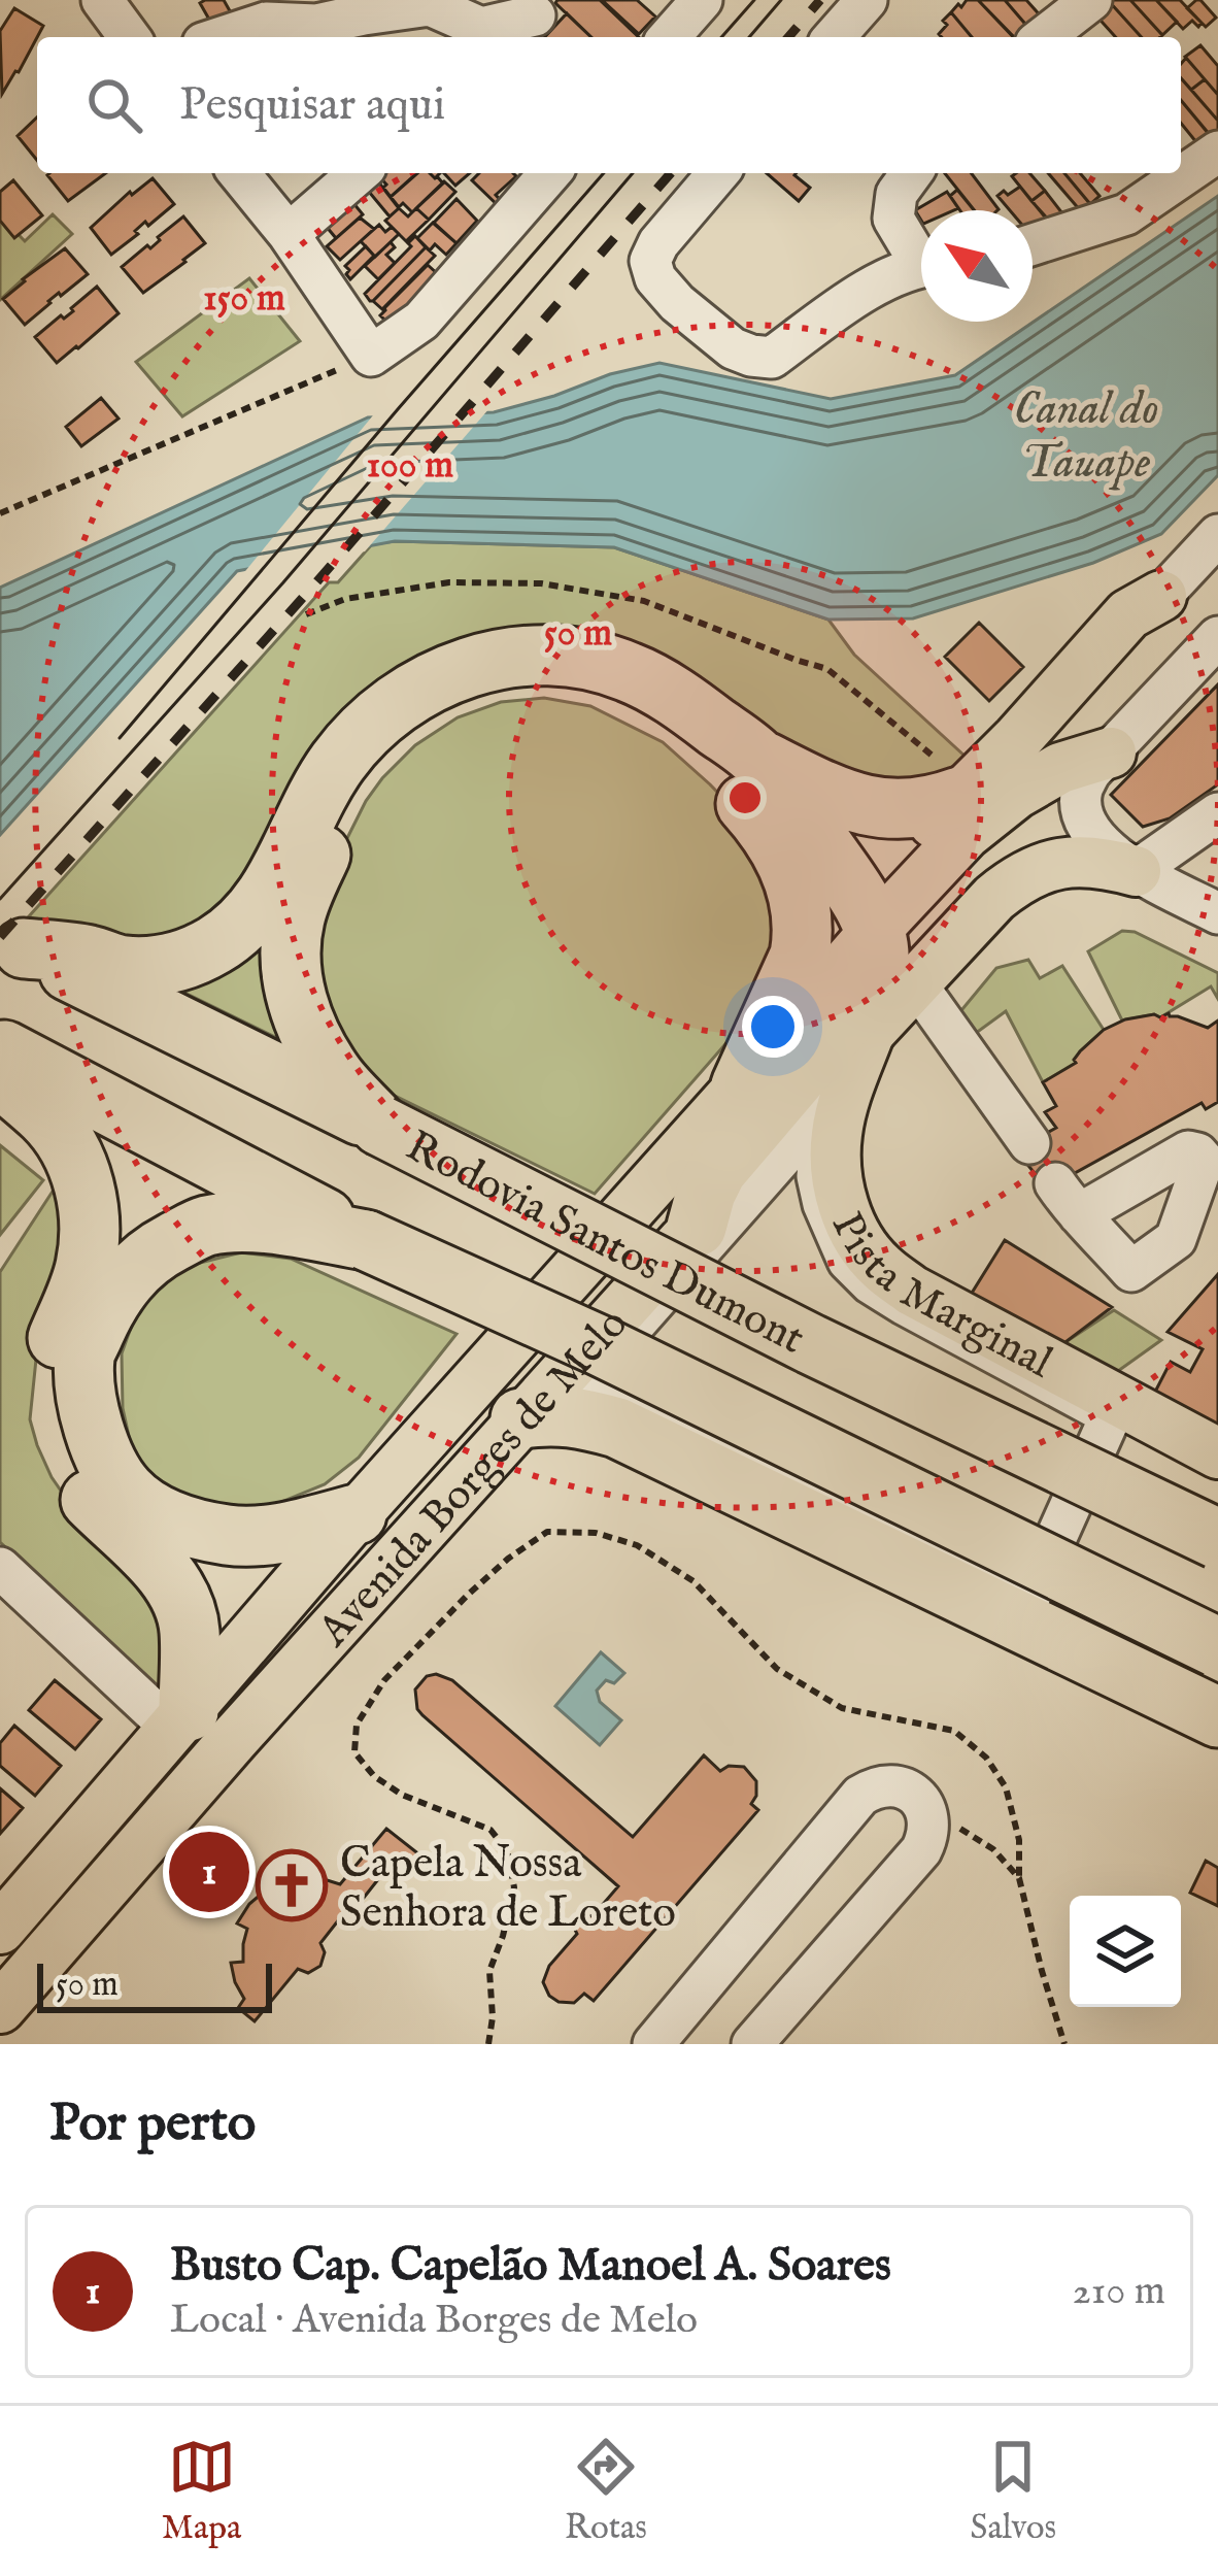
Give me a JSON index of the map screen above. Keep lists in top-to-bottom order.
{
  "streets": {
    "highway": ["Rodovia Santos Dumont"],
    "main road": ["Pista Marginal", "Avenida Borges de Melo"]
  },
  "crossings": [
    ["Pista Marginal", "Avenida Borges de Melo"]
  ],
  "water": ["Canal do Tauape"],
  "places": {
    "church": ["Capela Nossa Senhora de Loreto"]
  },
  "scale_bar": "50 m",
  "north": "top left",
  "page": {
    "search": "Pesquisar aqui",
    "pins": "1",
    "scale": "50 m",
    "heading": "Por perto",
    "list": [
      {
        "mark": "1",
        "name": "Busto Cap. Capelão Manoel A. Soares",
        "note": "Local · Avenida Borges de Melo",
        "value": "210 m"
      }
    ],
    "nav": ["Mapa", "Rotas", "Salvos"]
  },
  "rings": ["150 m", "100 m", "50 m"]
}
